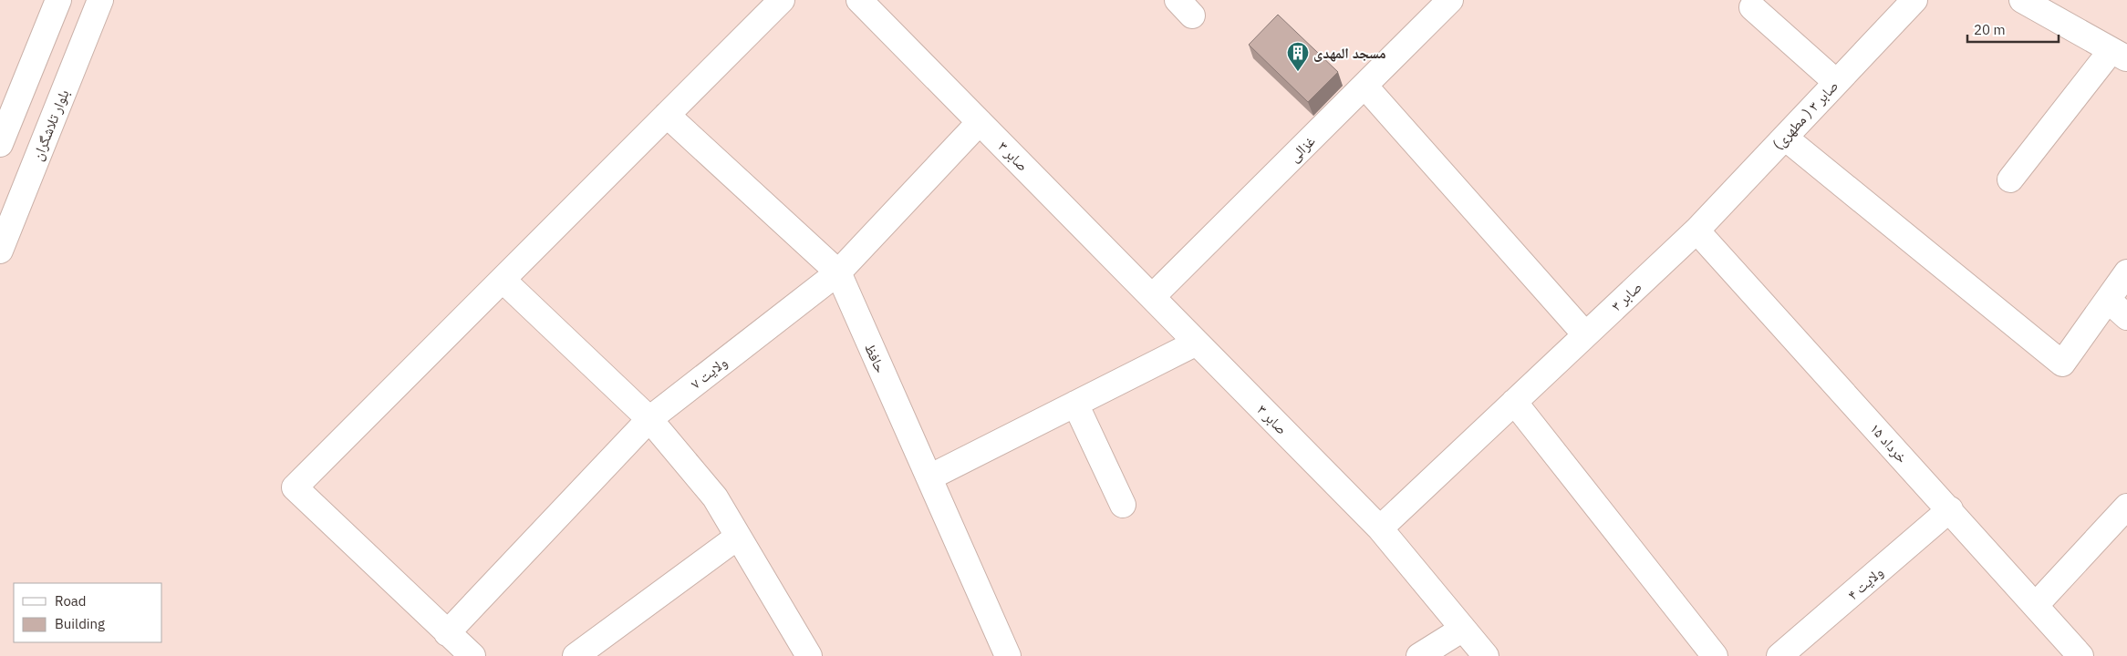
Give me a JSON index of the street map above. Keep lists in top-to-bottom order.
{
  "streets": {
    "street": [
      "صابر ۳ ( مطهری)",
      "بلوار تلاشگران",
      "غزالی",
      "صابر ۳",
      "حافظ",
      "ولایت ۷",
      "۱۵ خرداد",
      "ولایت ۴"
    ]
  },
  "crossings": [
    ["صابر ۳ ( مطهری)", "صابر ۳"],
    ["صابر ۳ ( مطهری)", "۱۵ خرداد"],
    ["غزالی", "صابر ۳"],
    ["صابر ۳", "ولایت ۷"],
    ["صابر ۳", "۱۵ خرداد"],
    ["حافظ", "ولایت ۷"],
    ["۱۵ خرداد", "ولایت ۴"]
  ],
  "places": {
    "building": ["مسجد المهدی"]
  },
  "legend": ["Road", "Building"],
  "scale_bar": "20 m"
}
